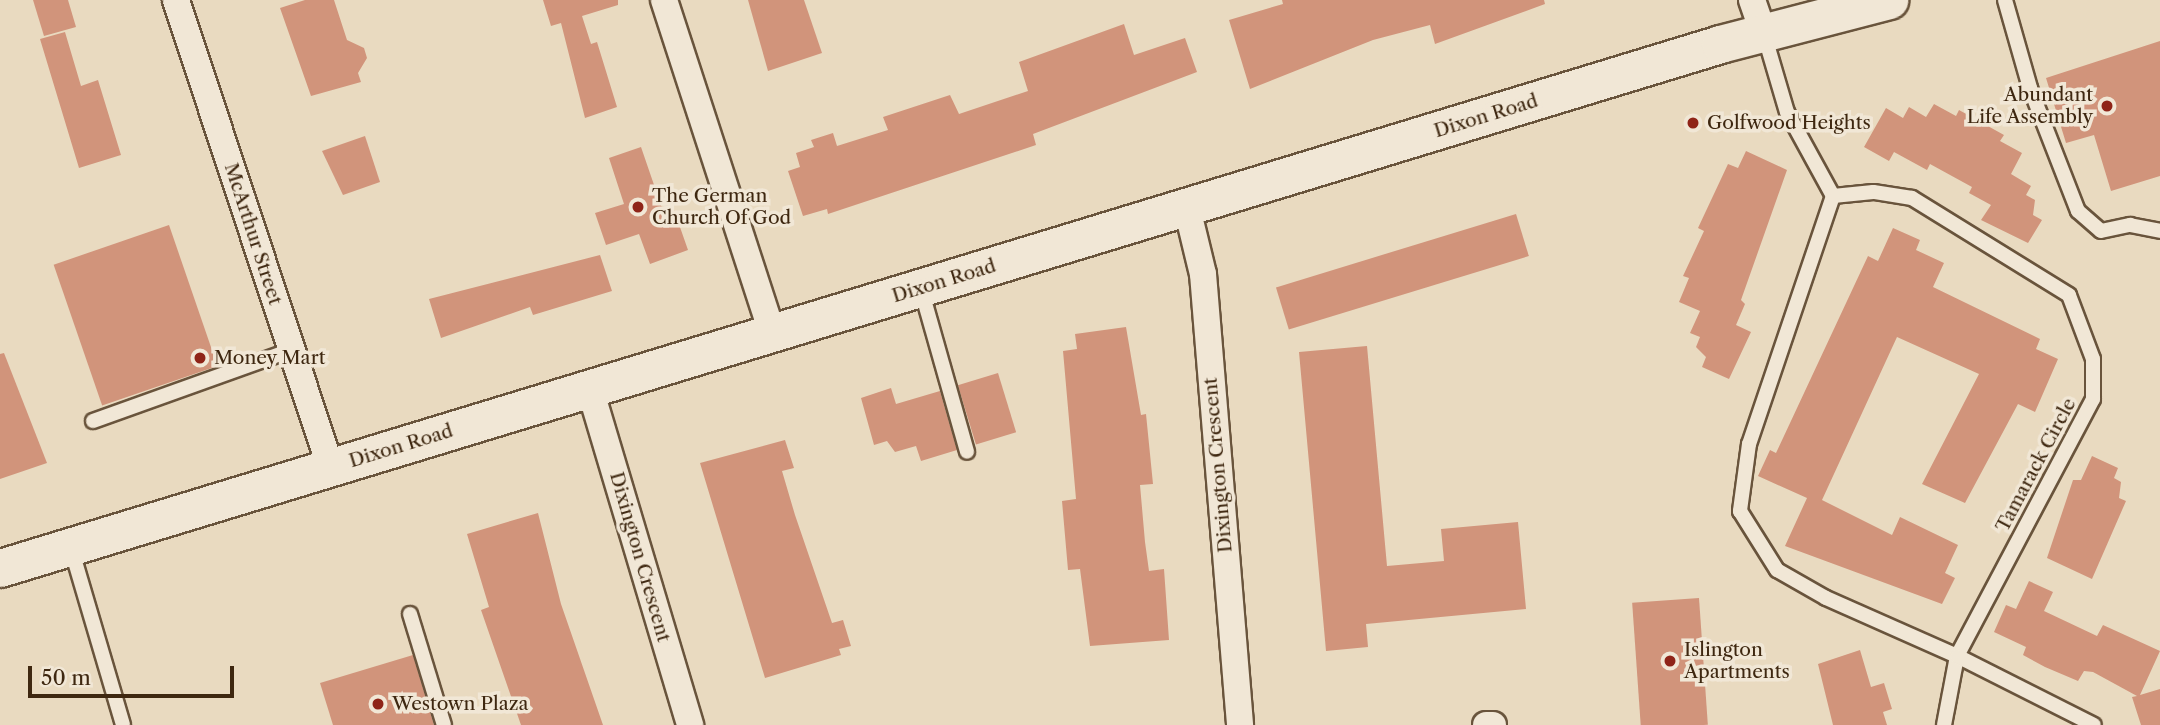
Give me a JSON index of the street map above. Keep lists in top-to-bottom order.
{
  "streets": {
    "main road": ["Dixon Road"],
    "street": ["McArthur Street", "Dixington Crescent"],
    "lane": ["Tamarack Circle"]
  },
  "crossings": [
    ["Dixon Road", "McArthur Street"],
    ["Dixon Road", "Dixington Crescent"]
  ],
  "places": [
    "Abundant Life Assembly",
    "Golfwood Heights",
    "The German Church Of God",
    "Money Mart",
    "Islington Apartments",
    "Westown Plaza"
  ],
  "scale_bar": "50 m"
}
